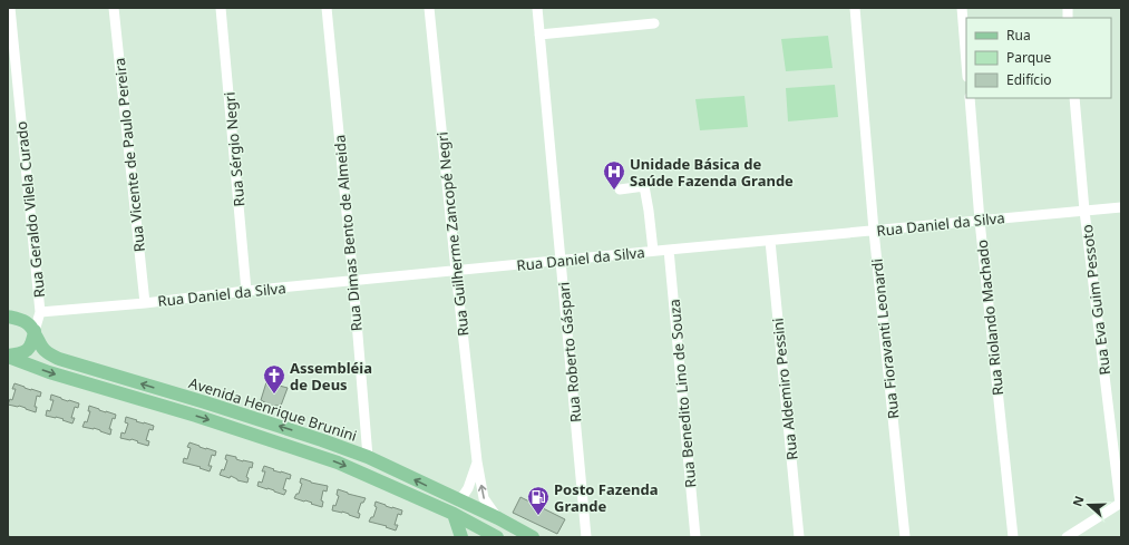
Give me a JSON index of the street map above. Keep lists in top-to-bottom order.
{
  "streets": {
    "main road": ["Avenida Henrique Brunini"],
    "street": [
      "Rua Sérgio Negri",
      "Rua Vicente de Paulo Pereira",
      "Rua Geraldo Vilela Curado",
      "Rua Daniel da Silva",
      "Rua Dimas Bento de Almeida",
      "Rua Guilherme Zancopé Negri",
      "Rua Eva Guim Pessoto",
      "Rua Riolando Machado",
      "Rua Fioravanti Leonardi",
      "Rua Roberto Gáspari",
      "Rua Aldemiro Pessini",
      "Rua Benedito Lino de Souza"
    ]
  },
  "crossings": [
    ["Rua Sérgio Negri", "Rua Daniel da Silva"],
    ["Rua Vicente de Paulo Pereira", "Rua Daniel da Silva"],
    ["Rua Geraldo Vilela Curado", "Rua Daniel da Silva"],
    ["Rua Geraldo Vilela Curado", "Avenida Henrique Brunini"],
    ["Rua Daniel da Silva", "Rua Dimas Bento de Almeida"],
    ["Rua Daniel da Silva", "Rua Guilherme Zancopé Negri"],
    ["Rua Daniel da Silva", "Rua Eva Guim Pessoto"],
    ["Rua Daniel da Silva", "Rua Riolando Machado"],
    ["Rua Daniel da Silva", "Rua Fioravanti Leonardi"],
    ["Rua Daniel da Silva", "Rua Roberto Gáspari"],
    ["Rua Daniel da Silva", "Rua Aldemiro Pessini"],
    ["Rua Daniel da Silva", "Rua Benedito Lino de Souza"],
    ["Rua Dimas Bento de Almeida", "Avenida Henrique Brunini"],
    ["Rua Guilherme Zancopé Negri", "Avenida Henrique Brunini"]
  ],
  "places": {
    "hospital": ["Unidade Básica de Saúde Fazenda Grande"],
    "church": ["Assembléia de Deus"],
    "fuel station": ["Posto Fazenda Grande"]
  },
  "legend": ["Rua", "Parque", "Edifício"],
  "north": "left"
}
